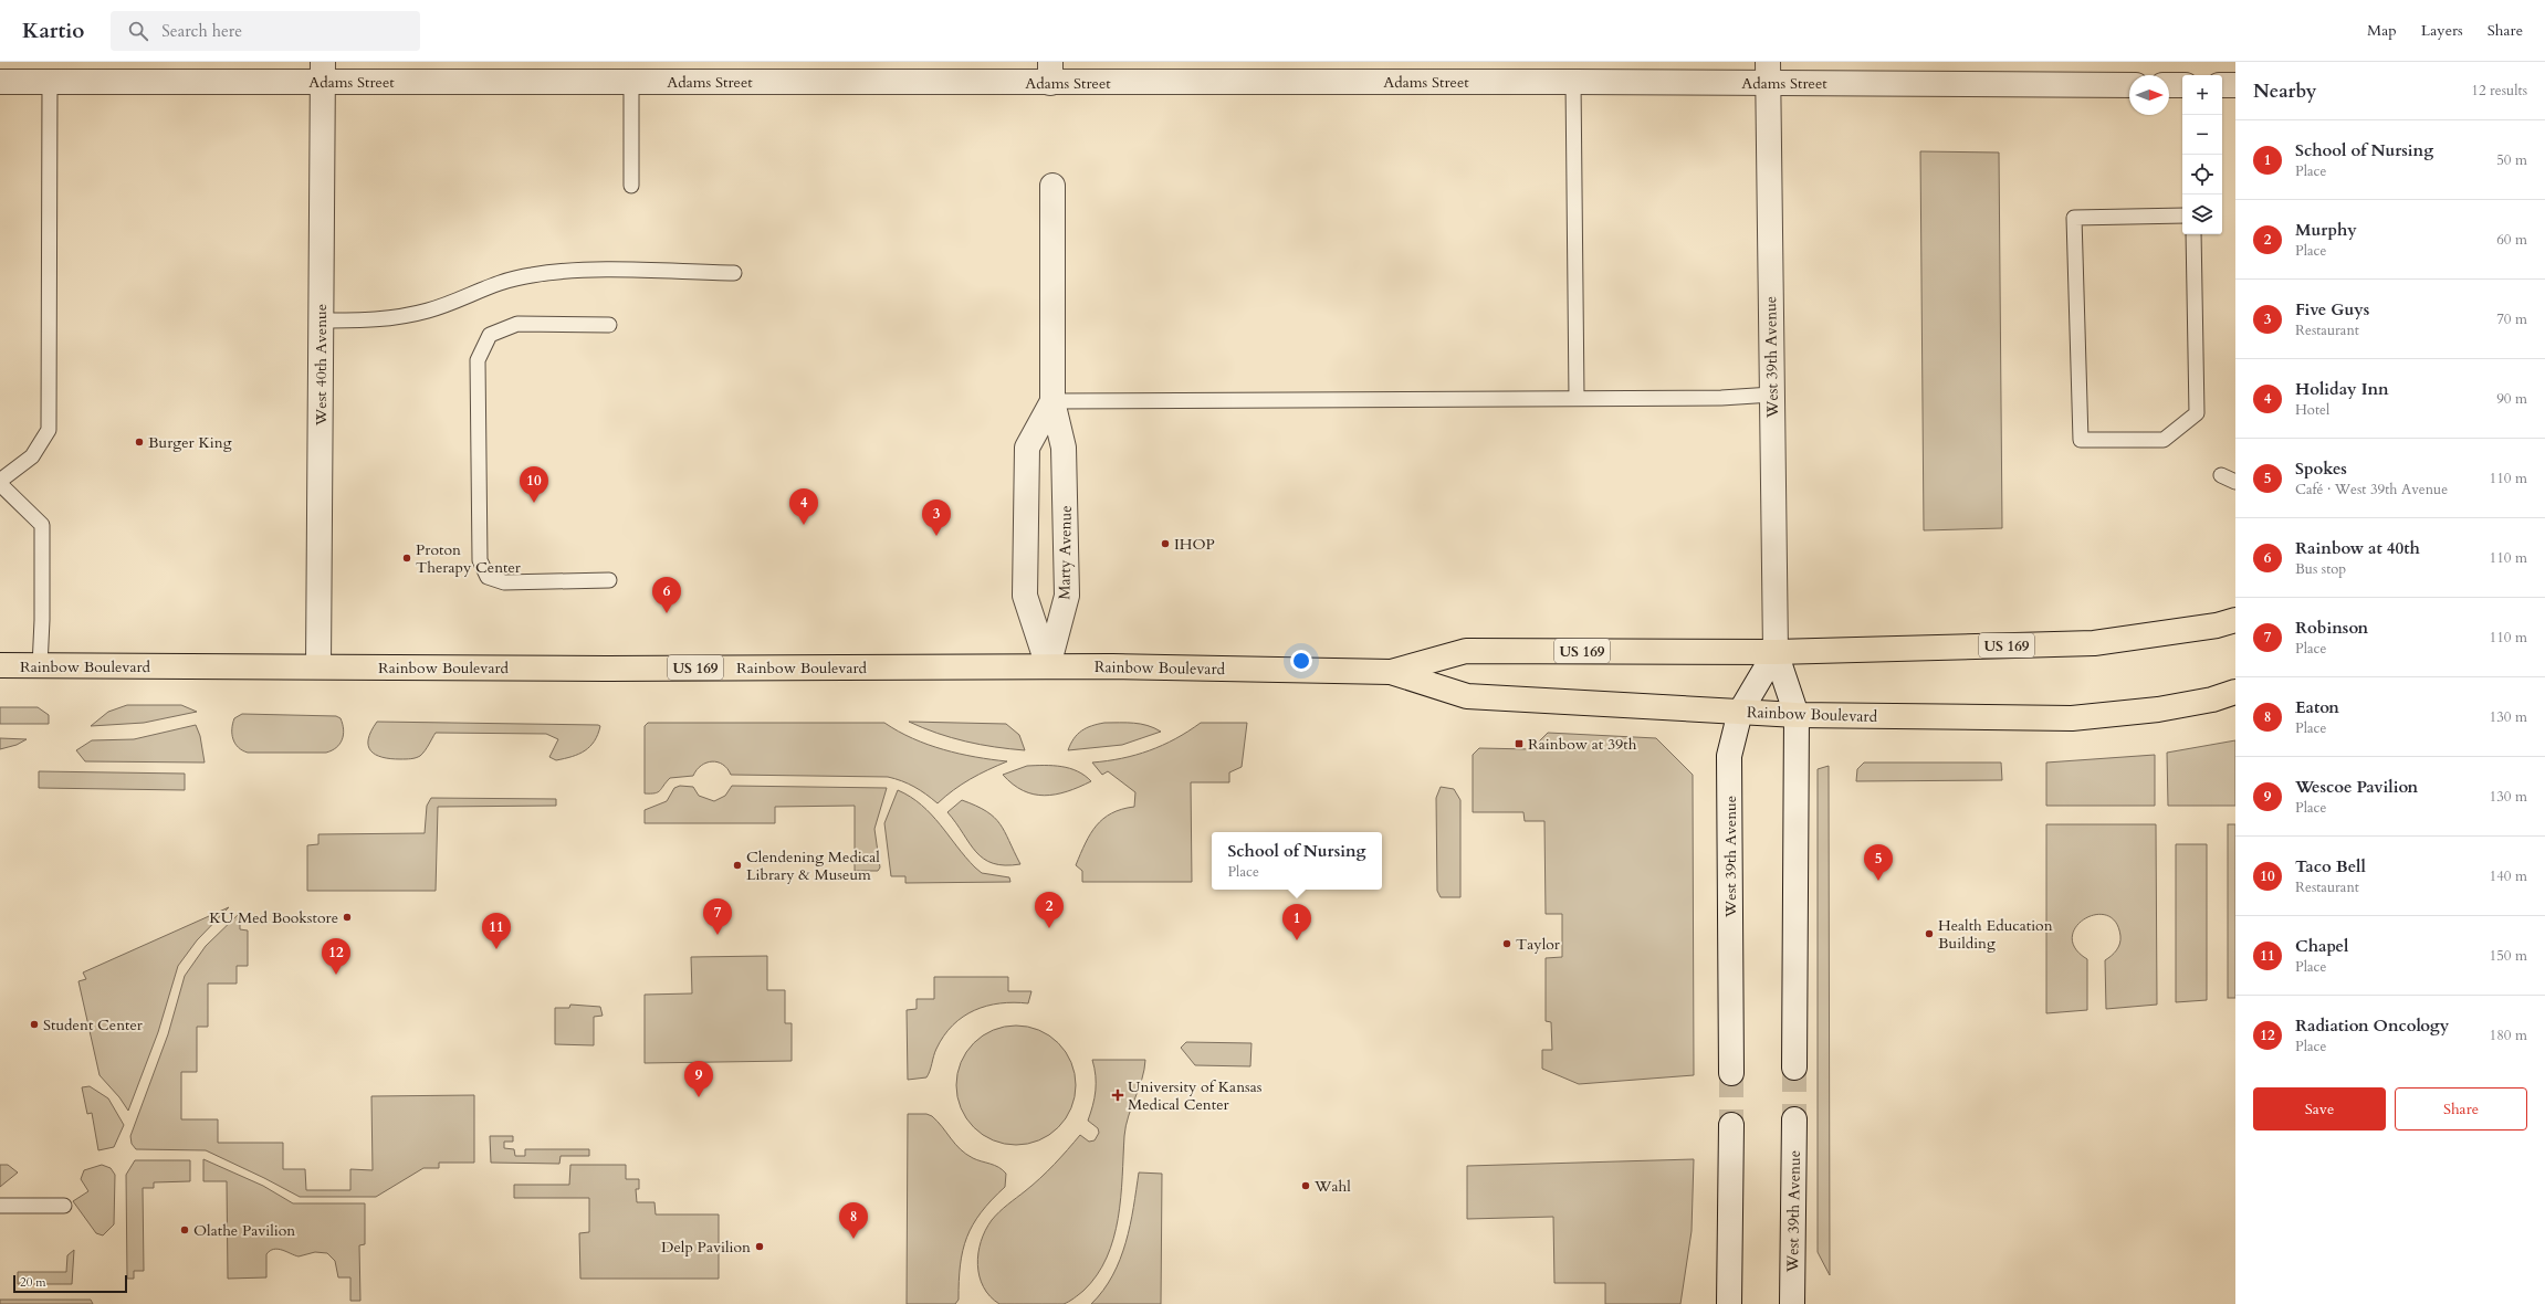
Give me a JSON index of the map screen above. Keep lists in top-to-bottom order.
{
  "streets": {
    "main road": ["US 169", "Rainbow Boulevard"],
    "street": [
      "Adams Street",
      "West 39th Avenue",
      "West 40th Avenue",
      "Marty Avenue"
    ]
  },
  "crossings": [
    ["Adams Street", "West 39th Avenue"],
    ["Adams Street", "West 40th Avenue"],
    ["West 39th Avenue", "Rainbow Boulevard"],
    ["West 40th Avenue", "Rainbow Boulevard"],
    ["Marty Avenue", "Rainbow Boulevard"]
  ],
  "places": {
    "other": [
      "Burger King",
      "IHOP",
      "Proton Therapy Center",
      "Clendening Medical Library & Museum",
      "KU Med Bookstore",
      "Health Education Building",
      "Taylor",
      "Student Center",
      "Wahl",
      "Olathe Pavilion",
      "Delp Pavilion"
    ],
    "transit": ["Rainbow at 39th"],
    "health": ["University of Kansas Medical Center"]
  },
  "scale_bar": "20 m",
  "north": "right",
  "page": {
    "header": "Kartio",
    "search": "Search here",
    "nav": ["Map", "Layers", "Share"],
    "heading": ["Nearby", "12 results"],
    "map_buttons": ["+", "−"],
    "list": [
      {
        "mark": "1",
        "name": "School of Nursing",
        "note": "Place",
        "value": "50 m"
      },
      {
        "mark": "2",
        "name": "Murphy",
        "note": "Place",
        "value": "60 m"
      },
      {
        "mark": "3",
        "name": "Five Guys",
        "note": "Restaurant",
        "value": "70 m"
      },
      {
        "mark": "4",
        "name": "Holiday Inn",
        "note": "Hotel",
        "value": "90 m"
      },
      {
        "mark": "5",
        "name": "Spokes",
        "note": "Café · West 39th Avenue",
        "value": "110 m"
      },
      {
        "mark": "6",
        "name": "Rainbow at 40th",
        "note": "Bus stop",
        "value": "110 m"
      },
      {
        "mark": "7",
        "name": "Robinson",
        "note": "Place",
        "value": "110 m"
      },
      {
        "mark": "8",
        "name": "Eaton",
        "note": "Place",
        "value": "130 m"
      },
      {
        "mark": "9",
        "name": "Wescoe Pavilion",
        "note": "Place",
        "value": "130 m"
      },
      {
        "mark": "10",
        "name": "Taco Bell",
        "note": "Restaurant",
        "value": "140 m"
      },
      {
        "mark": "11",
        "name": "Chapel",
        "note": "Place",
        "value": "150 m"
      },
      {
        "mark": "12",
        "name": "Radiation Oncology",
        "note": "Place",
        "value": "180 m"
      }
    ],
    "pins": [
      "10",
      "4",
      "3",
      "6",
      "5",
      "2",
      "7",
      "1",
      "11",
      "12",
      "9",
      "8"
    ],
    "popup": ["School of Nursing", "Place"],
    "buttons": ["Save", "Share"],
    "scale": "20 m"
  }
}
